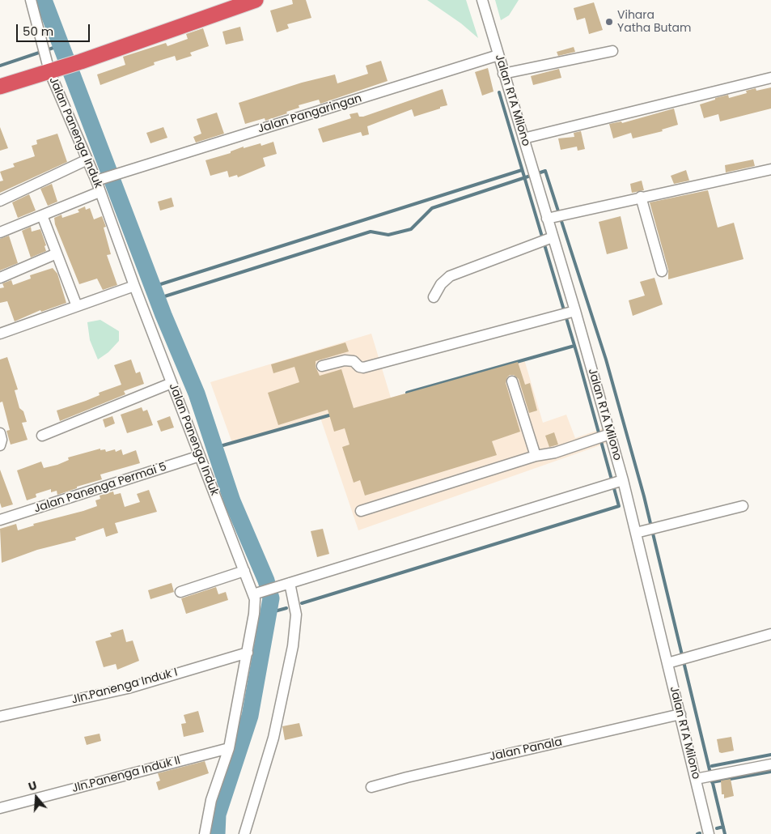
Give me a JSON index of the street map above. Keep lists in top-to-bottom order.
{
  "streets": {
    "street": [
      "Jalan RTA Milono",
      "Jalan Pangaringan",
      "Jalan Panenga Induk",
      "Jalan Panenga Permai 5",
      "Jln.Panenga Induk I",
      "Jalan Panala",
      "Jln.Panenga Induk II"
    ]
  },
  "crossings": [
    ["Jalan RTA Milono", "Jalan Pangaringan"],
    ["Jalan RTA Milono", "Jalan Panala"],
    ["Jalan Pangaringan", "Jalan Panenga Induk"],
    ["Jalan Panenga Induk", "Jalan Panenga Permai 5"],
    ["Jalan Panenga Induk", "Jln.Panenga Induk I"],
    ["Jalan Panenga Induk", "Jln.Panenga Induk II"]
  ],
  "places": ["Vihara Yatha Butam"],
  "scale_bar": "50 m",
  "north": "top"
}
